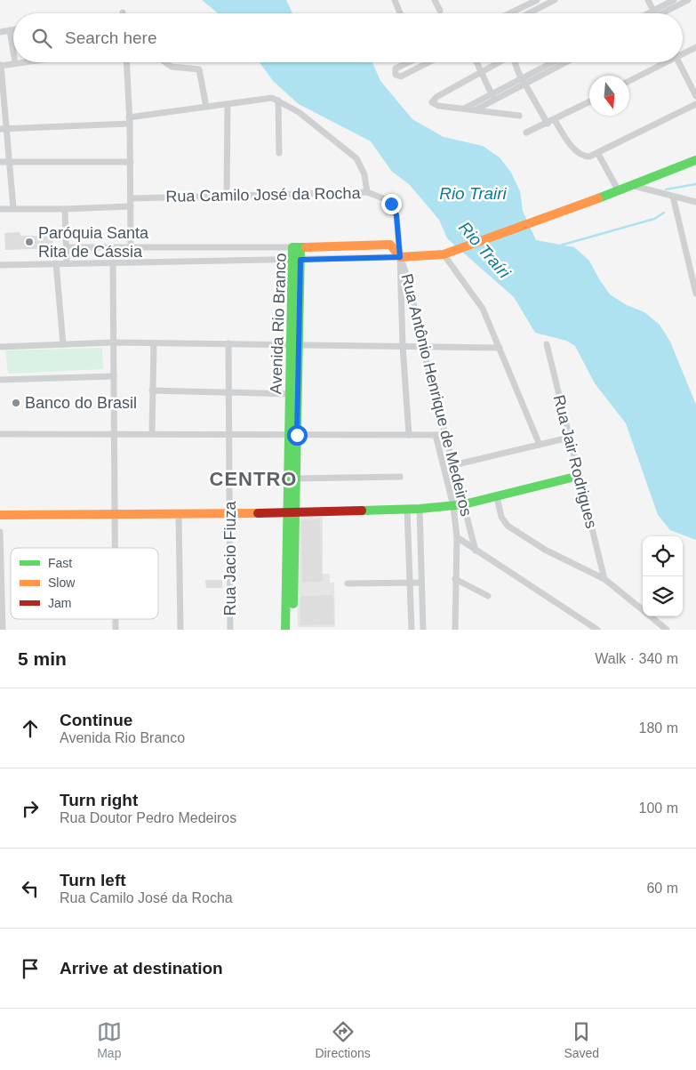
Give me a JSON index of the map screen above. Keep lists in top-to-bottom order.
{
  "streets": {
    "main road": ["Avenida Rio Branco"],
    "street": [
      "Rua Camilo José da Rocha",
      "Rua Antônio Henrique de Medeiros",
      "Rua Jair Rodrigues",
      "Rua Jacio Fiuza"
    ]
  },
  "crossings": [
    ["Rua Camilo José da Rocha", "Rua Antônio Henrique de Medeiros"]
  ],
  "districts": ["CENTRO"],
  "water": ["Rio Trairi", "Rio Traíri"],
  "places": ["Paróquia Santa Rita de Cássia", "Banco do Brasil"],
  "legend": ["Fast", "Slow", "Jam"],
  "north": "bottom",
  "page": {
    "search": "Search here",
    "heading": ["5 min", "Walk · 340 m"],
    "list": [
      ["Continue", "Avenida Rio Branco", "180 m"],
      ["Turn right", "Rua Doutor Pedro Medeiros", "100 m"],
      ["Turn left", "Rua Camilo José da Rocha", "60 m"],
      "Arrive at destination"
    ],
    "nav": ["Map", "Directions", "Saved"]
  }
}
